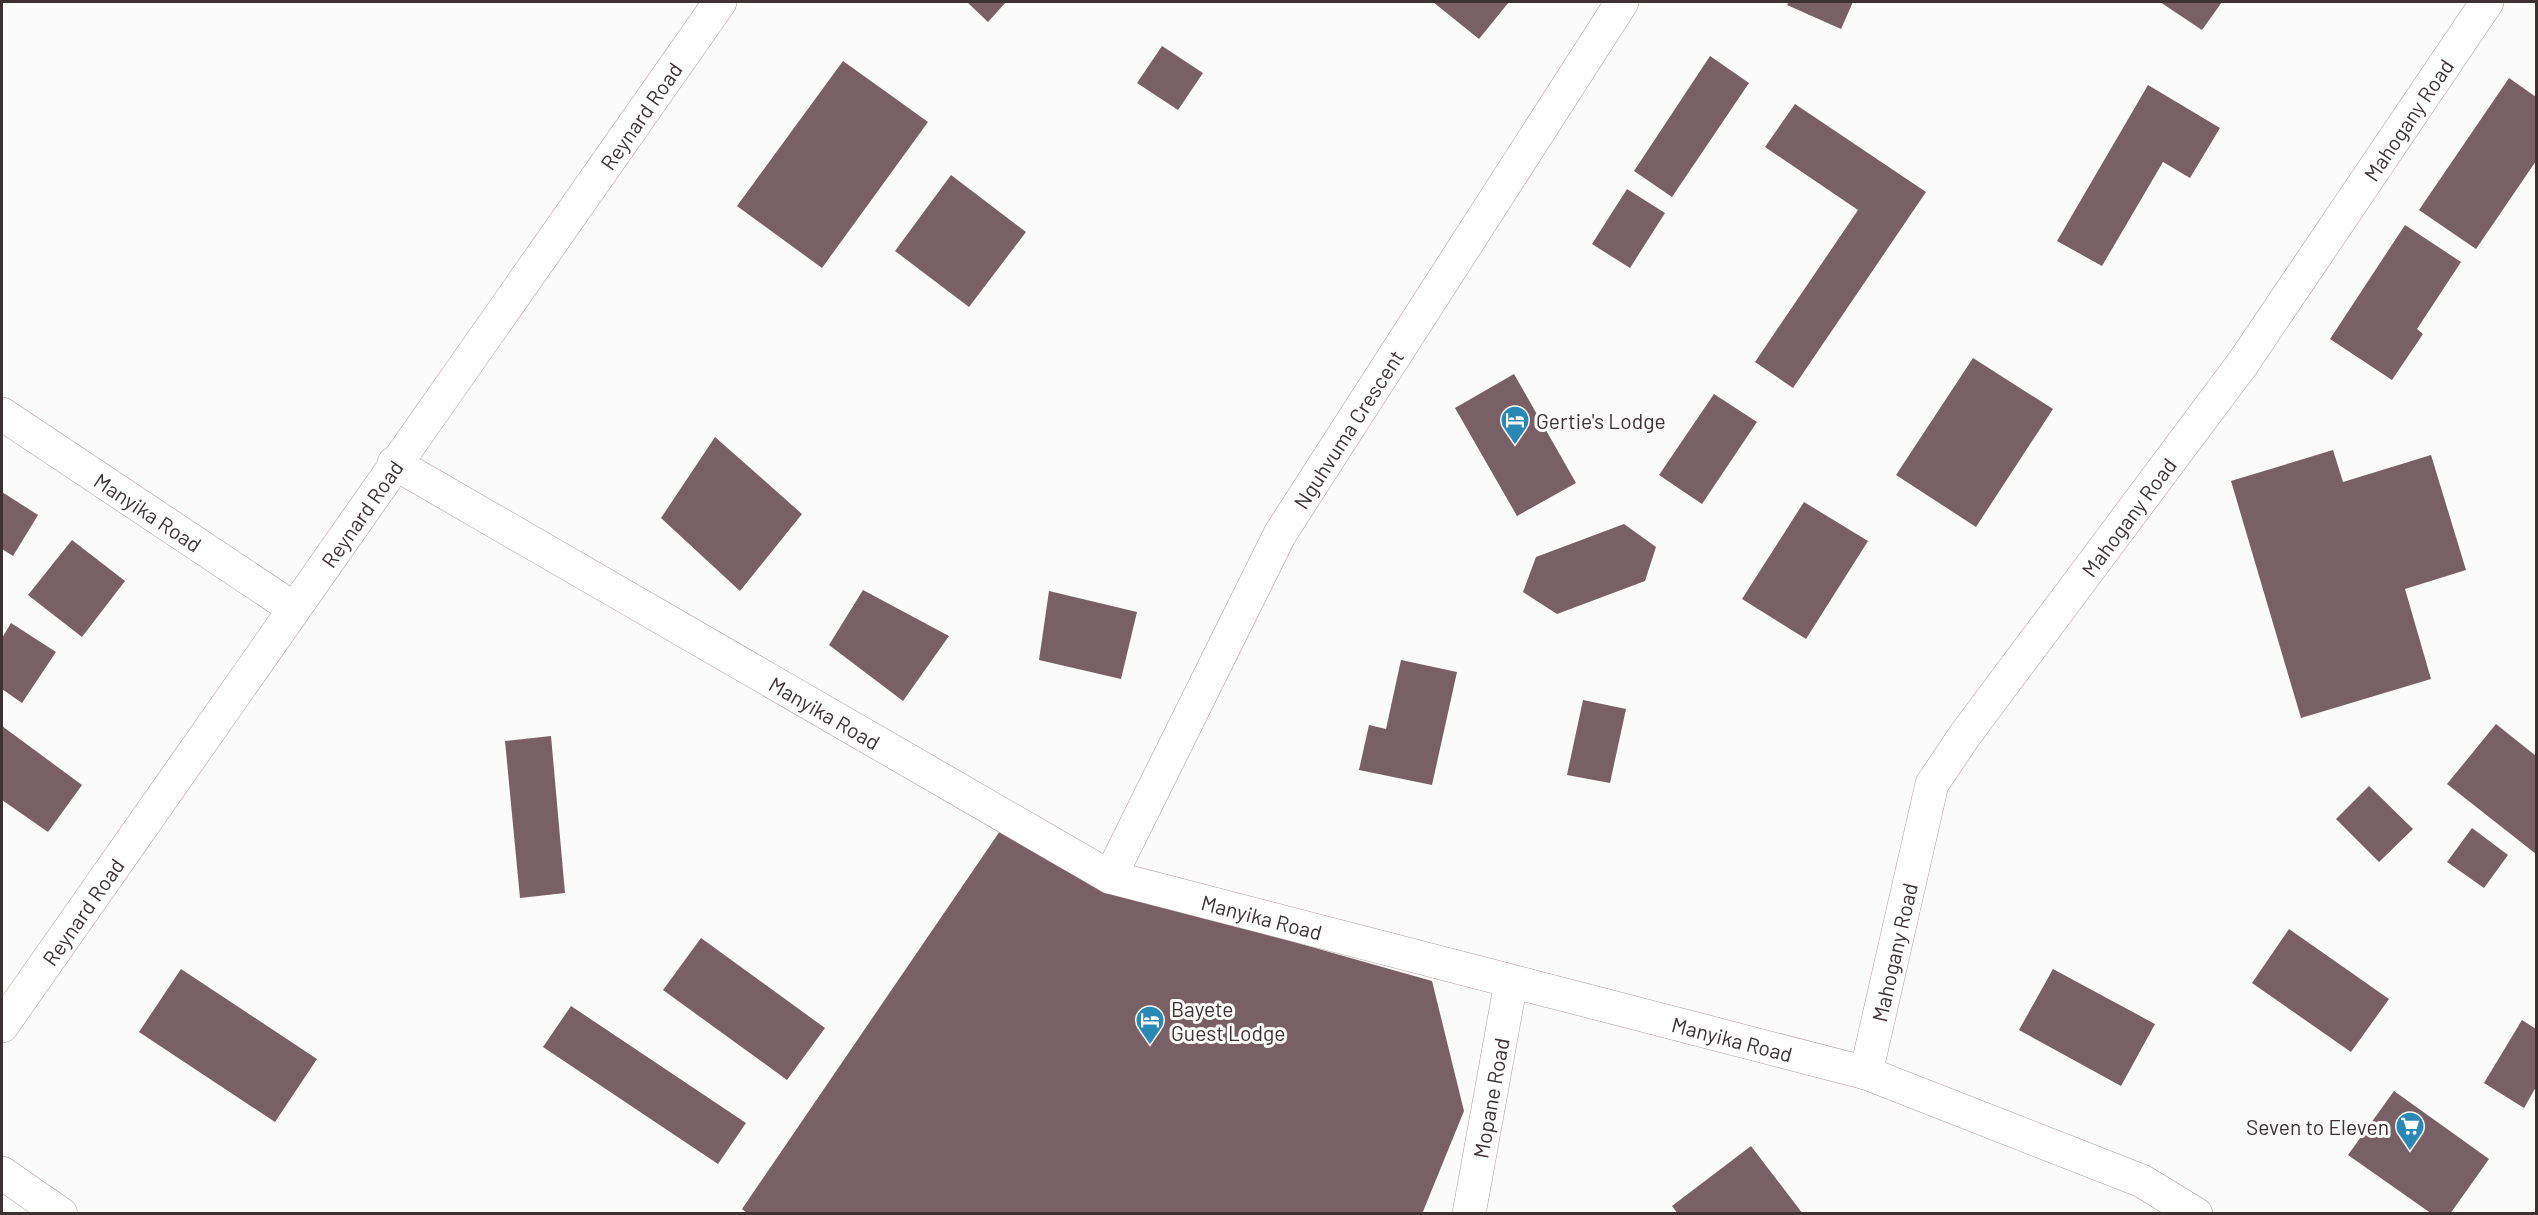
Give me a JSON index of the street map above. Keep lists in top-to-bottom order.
{
  "streets": {
    "street": [
      "Reynard Road",
      "Mahogany Road",
      "Nguhvuma Crescent",
      "Manyika Road",
      "Mopane Road"
    ]
  },
  "crossings": [
    ["Reynard Road", "Manyika Road"],
    ["Mahogany Road", "Manyika Road"],
    ["Nguhvuma Crescent", "Manyika Road"],
    ["Manyika Road", "Mopane Road"]
  ],
  "places": {
    "hotel": ["Gertie's Lodge", "Bayete Guest Lodge"],
    "supermarket": ["Seven to Eleven"]
  }
}
